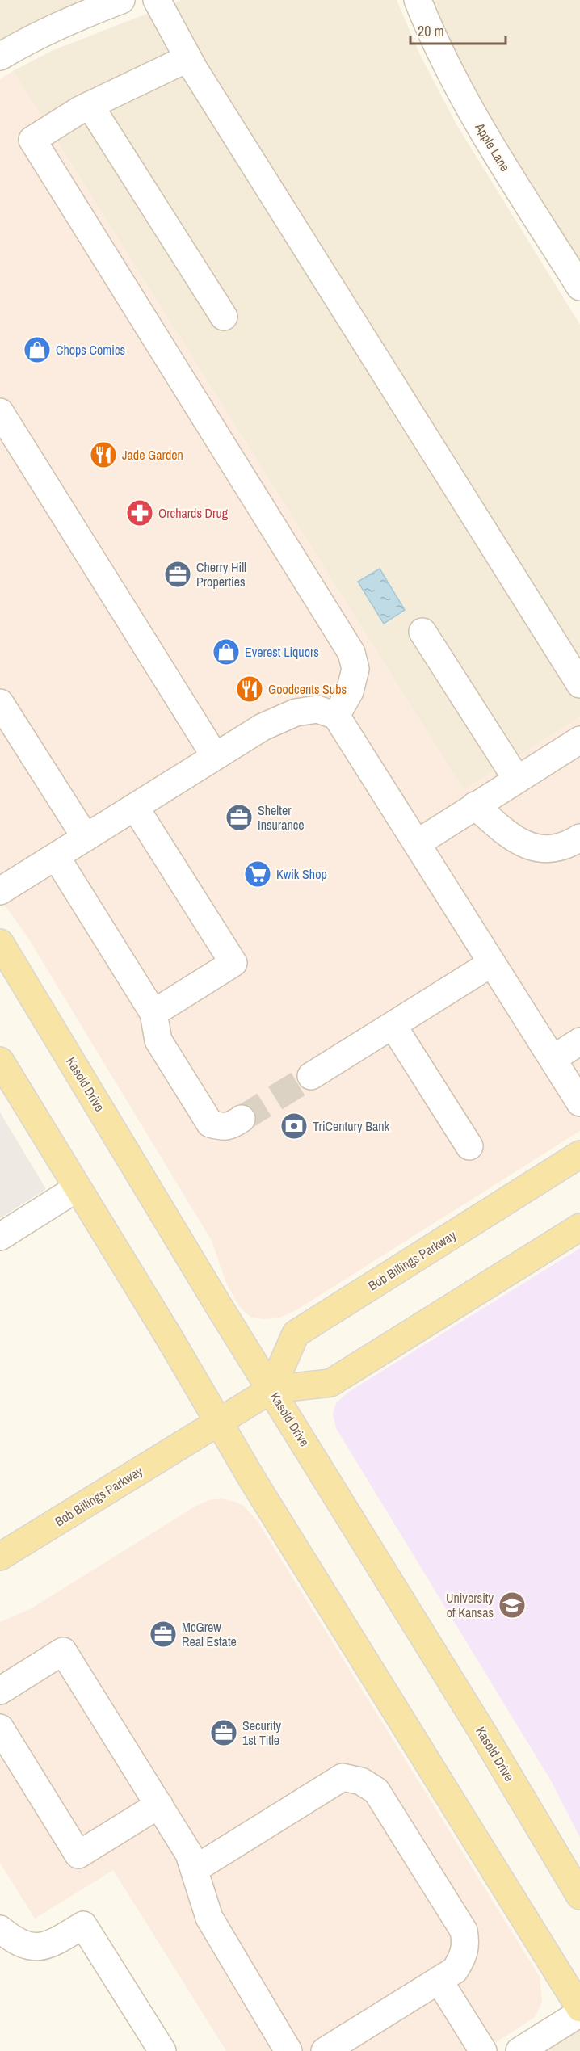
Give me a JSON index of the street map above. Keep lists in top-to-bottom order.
{
  "streets": {
    "main road": ["Kasold Drive", "Bob Billings Parkway"],
    "street": ["Apple Lane"]
  },
  "crossings": [
    ["Kasold Drive", "Bob Billings Parkway"]
  ],
  "places": {
    "shop": ["Chops Comics", "Everest Liquors"],
    "restaurant": ["Jade Garden", "Goodcents Subs"],
    "pharmacy": ["Orchards Drug"],
    "office": [
      "Cherry Hill Properties",
      "Shelter Insurance",
      "McGrew Real Estate",
      "Security 1st Title"
    ],
    "supermarket": ["Kwik Shop"],
    "bank": ["TriCentury Bank"],
    "school or university": ["University of Kansas"]
  },
  "scale_bar": "20 m"
}
